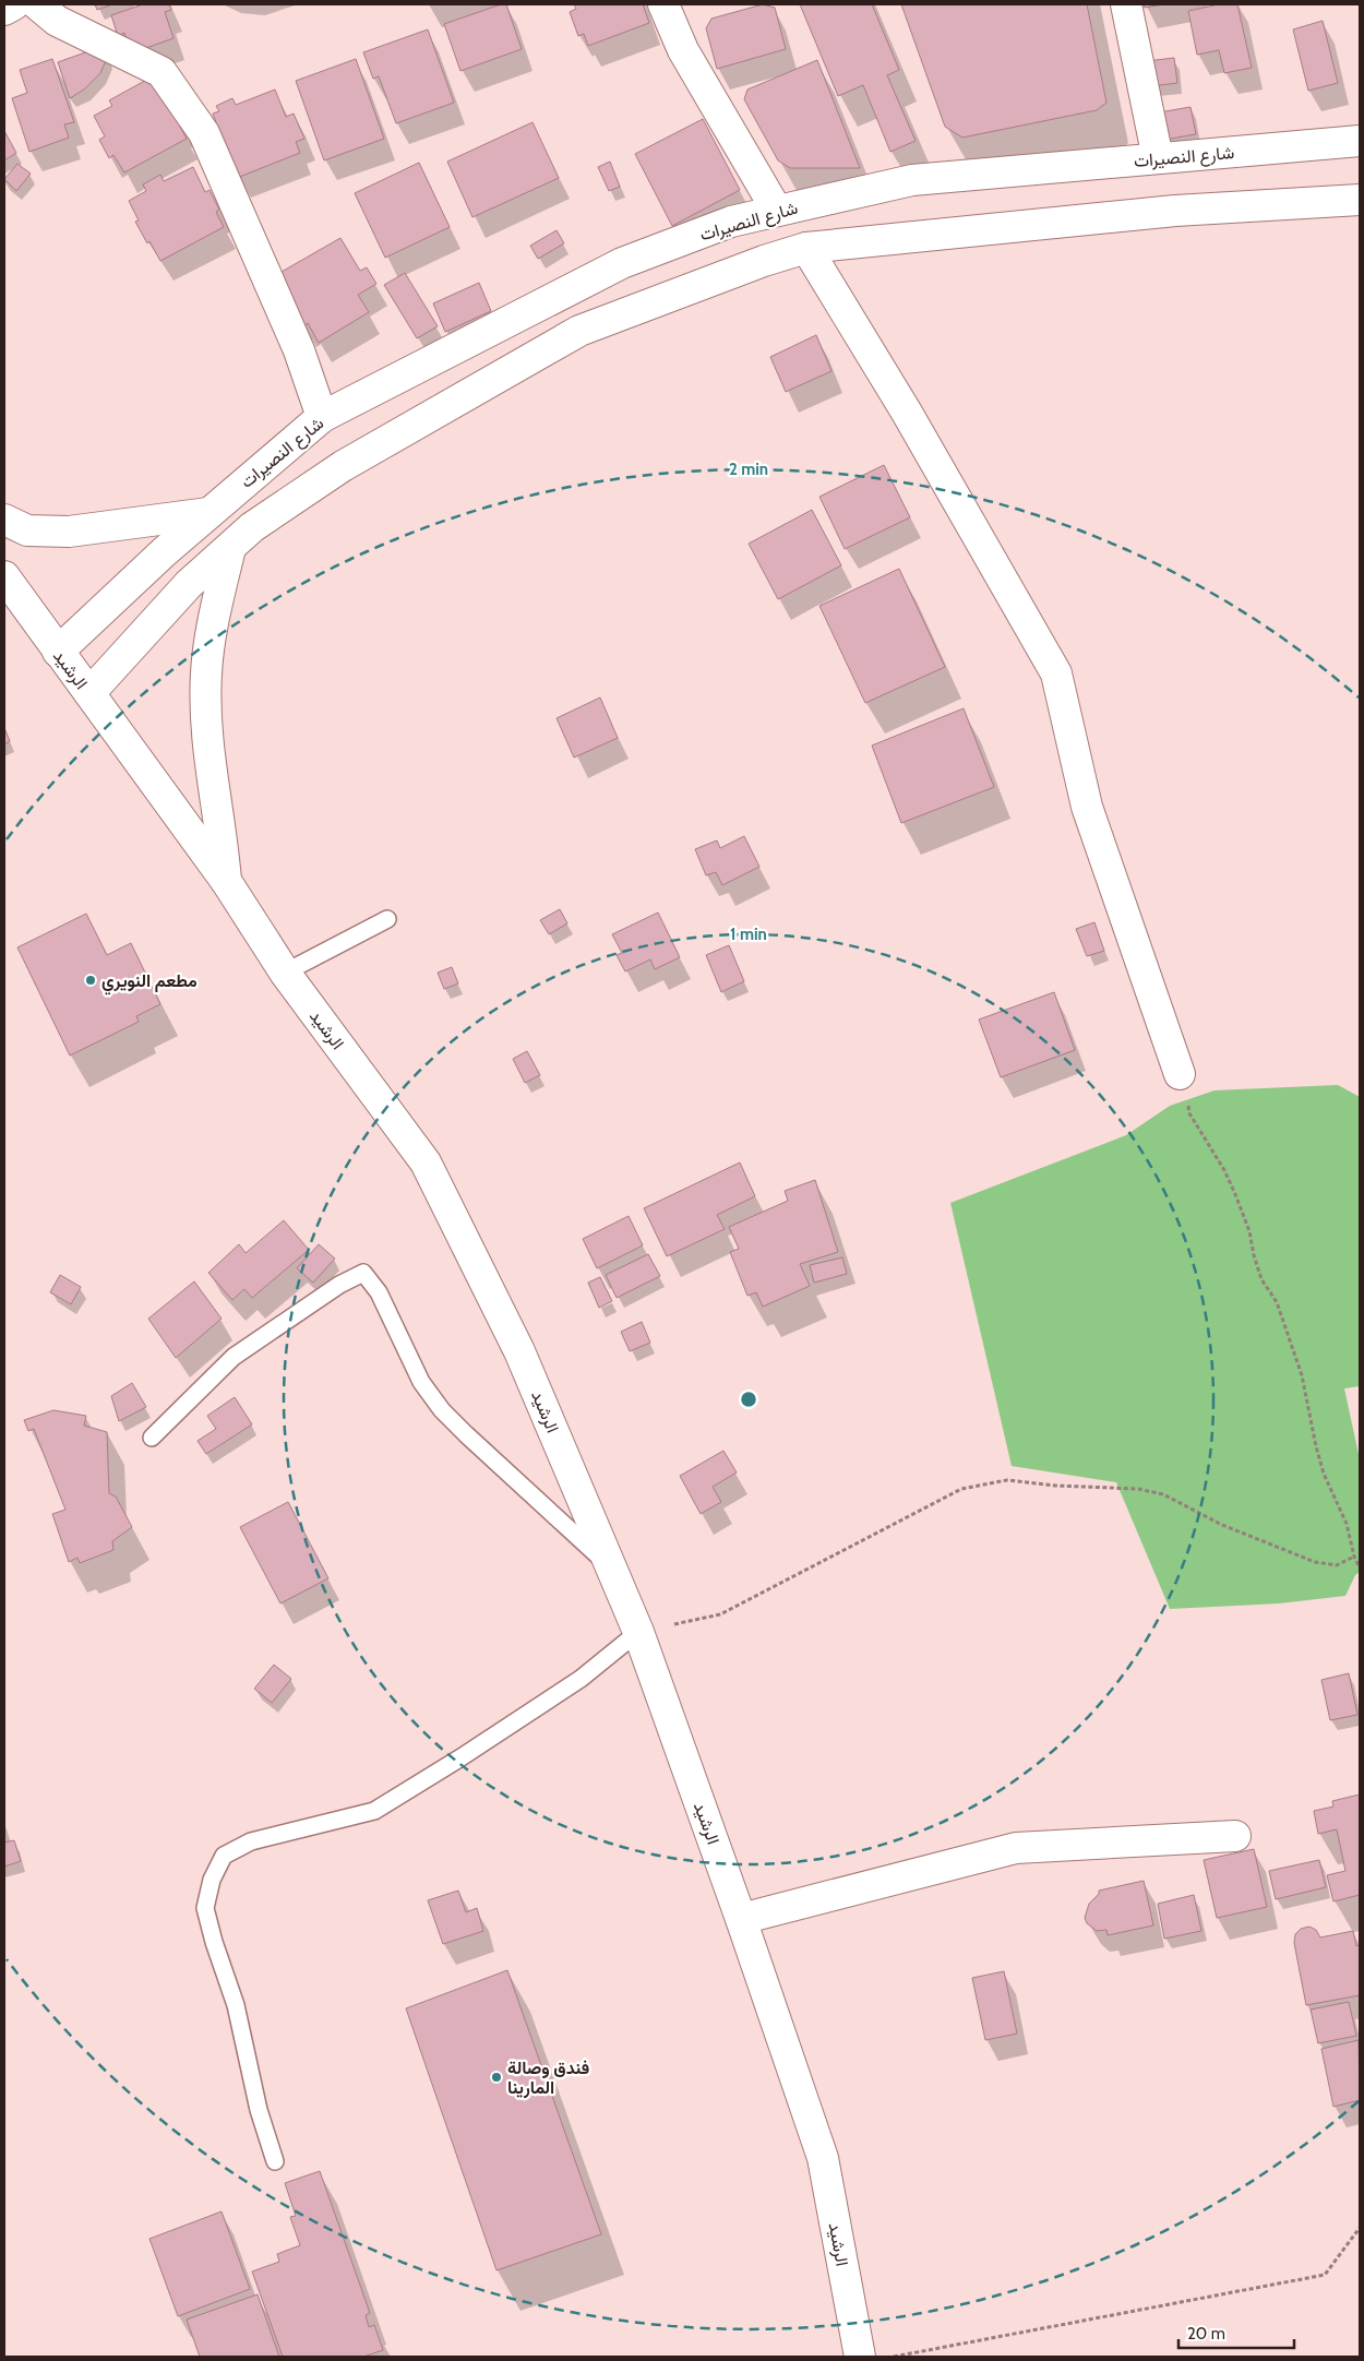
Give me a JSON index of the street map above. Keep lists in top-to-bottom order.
{
  "streets": {
    "main road": ["شارع النصيرات", "الرشيد"]
  },
  "crossings": [
    ["شارع النصيرات", "الرشيد"]
  ],
  "places": ["مطعم النويري", "فندق وصالة المارينا"],
  "scale_bar": "20 m",
  "rings": ["2 min", "1 min"]
}
